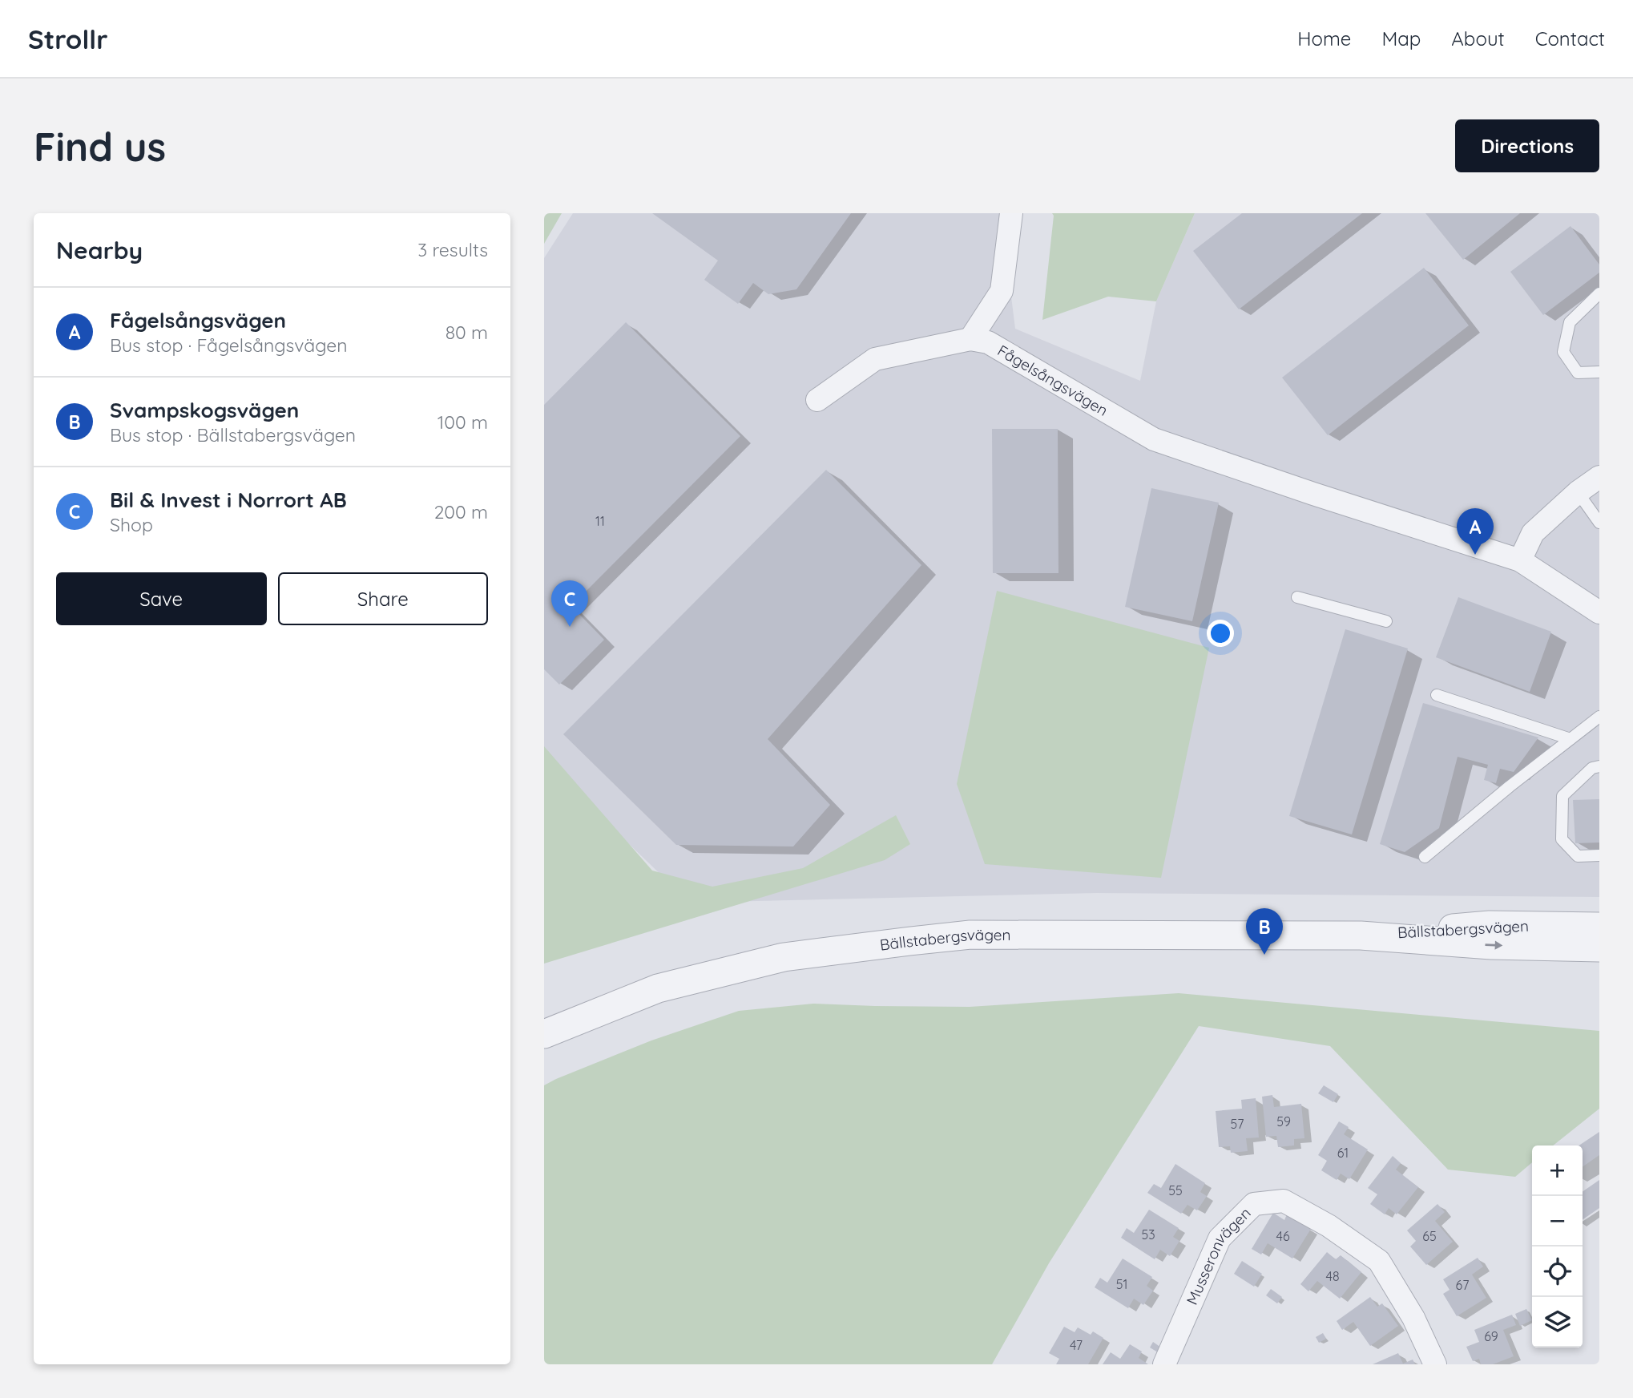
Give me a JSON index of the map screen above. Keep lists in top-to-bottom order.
{
  "streets": {
    "street": ["Fågelsångsvägen", "Bällstabergsvägen", "Musseronvägen"]
  },
  "house_numbers": [
    "11",
    "59",
    "57",
    "61",
    "55",
    "53",
    "46",
    "65",
    "48",
    "51",
    "67",
    "69",
    "47"
  ],
  "page": {
    "header": "Strollr",
    "nav": [
      "Home",
      "Map",
      "About",
      "Contact"
    ],
    "buttons": [
      "Directions",
      ["Save", "Share"]
    ],
    "title": "Find us",
    "heading": ["Nearby", "3 results"],
    "list": [
      {
        "mark": "A",
        "name": "Fågelsångsvägen",
        "note": "Bus stop · Fågelsångsvägen",
        "value": "80 m"
      },
      {
        "mark": "B",
        "name": "Svampskogsvägen",
        "note": "Bus stop · Bällstabergsvägen",
        "value": "100 m"
      },
      {
        "mark": "C",
        "name": "Bil & Invest i Norrort AB",
        "note": "Shop",
        "value": "200 m"
      }
    ],
    "pins": ["A", "C", "B"],
    "map_buttons": ["+", "−"]
  }
}
